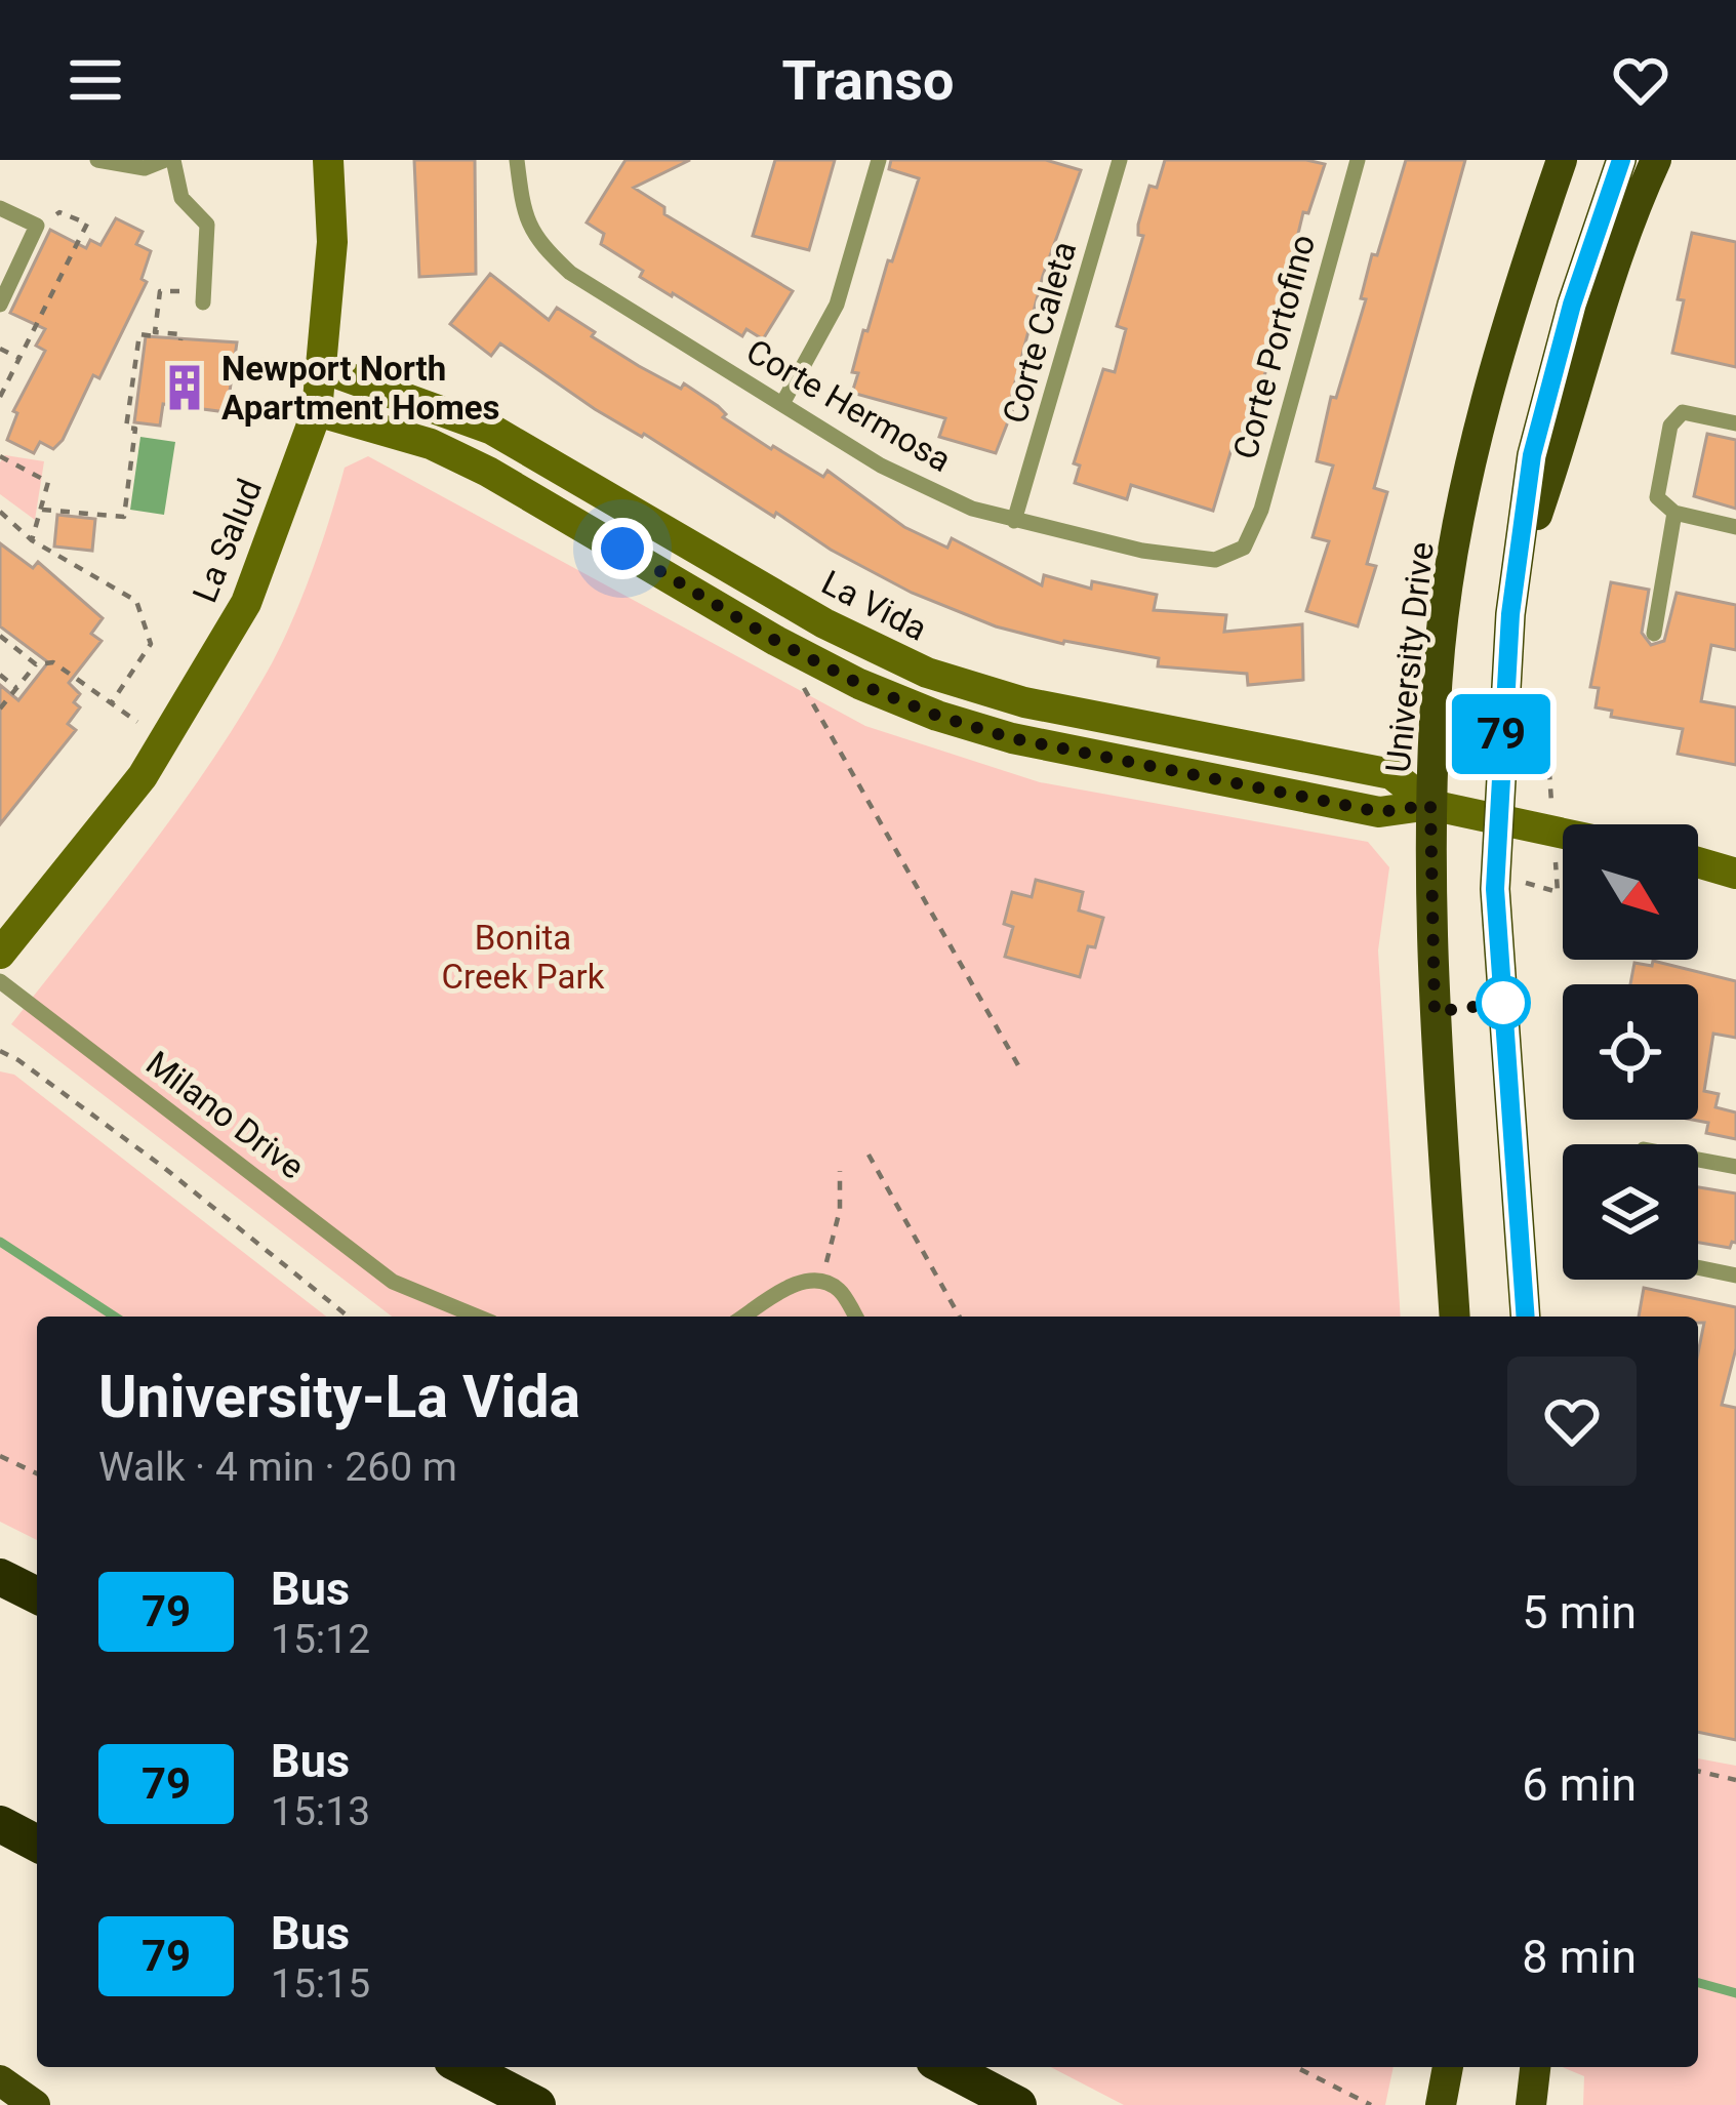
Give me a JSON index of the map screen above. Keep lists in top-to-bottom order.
{
  "streets": {
    "main road": ["University Drive"],
    "street": ["La Salud", "La Vida"],
    "lane": [
      "Corte Caleta",
      "Corte Portofino",
      "Corte Hermosa",
      "Milano Drive"
    ]
  },
  "crossings": [
    ["Corte Caleta", "Corte Hermosa"],
    ["Corte Portofino", "Corte Hermosa"],
    ["La Salud", "La Vida"],
    ["La Vida", "University Drive"]
  ],
  "parks": ["Bonita Creek Park"],
  "places": {
    "building": ["Newport North Apartment Homes"]
  },
  "lines": ["bus line 79"],
  "north": "bottom right",
  "page": {
    "header": "Transo",
    "on_map": "79",
    "heading": ["University-La Vida", "Walk · 4 min · 260 m"],
    "list": [
      {
        "mark": "79",
        "name": "Bus",
        "note": "15:12",
        "value": "5 min"
      },
      {
        "mark": "79",
        "name": "Bus",
        "note": "15:13",
        "value": "6 min"
      },
      {
        "mark": "79",
        "name": "Bus",
        "note": "15:15",
        "value": "8 min"
      }
    ]
  }
}
